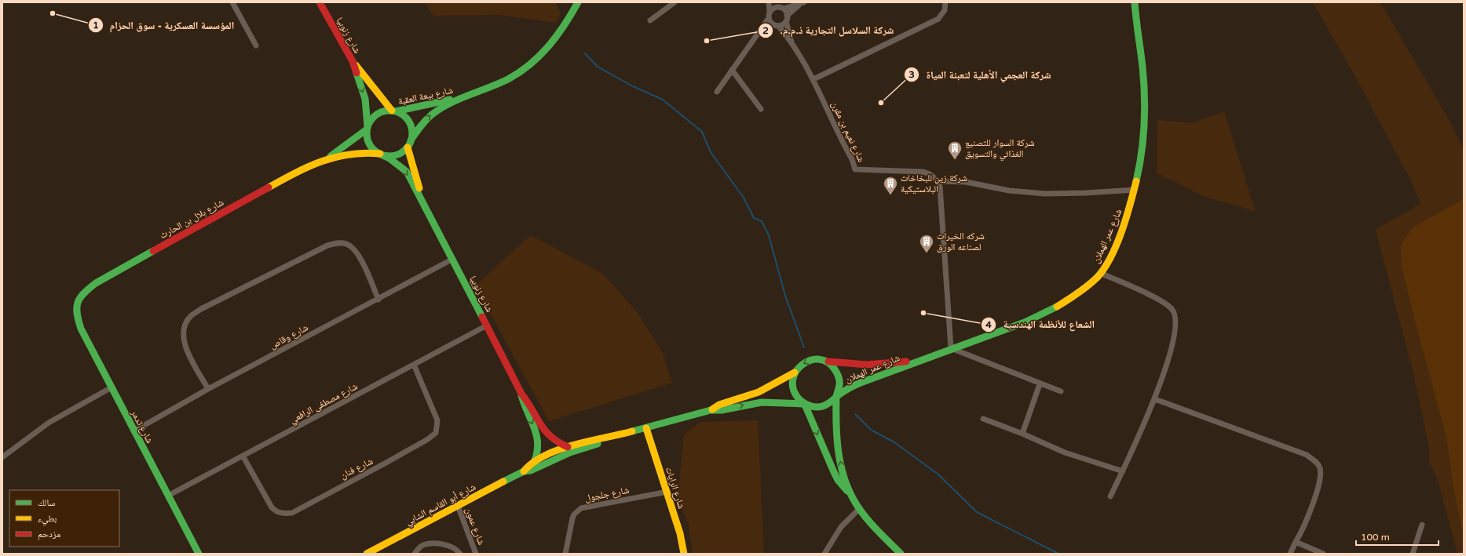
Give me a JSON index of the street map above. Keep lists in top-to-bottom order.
{
  "streets": {
    "street": [
      "شارع زنوبيا",
      "شارع بيعة العقبة",
      "شارع نعيم بن مقرن",
      "شارع بلال بن الحارث",
      "شارع عمر الهملان",
      "شارع وقاص",
      "شارع مصطفى الرافعي",
      "شارع تدمر",
      "شارع فنان",
      "شارع الرايات",
      "شارع جلجول",
      "شارع أبو القاسم الشابي",
      "شارع عمون"
    ]
  },
  "crossings": [
    ["شارع زنوبيا", "شارع بيعة العقبة"],
    ["شارع زنوبيا", "شارع بلال بن الحارث"],
    ["شارع زنوبيا", "شارع وقاص"],
    ["شارع زنوبيا", "شارع مصطفى الرافعي"],
    ["شارع زنوبيا", "شارع أبو القاسم الشابي"],
    ["شارع بيعة العقبة", "شارع بلال بن الحارث"],
    ["شارع بلال بن الحارث", "شارع تدمر"],
    ["شارع عمر الهملان", "شارع أبو القاسم الشابي"],
    ["شارع وقاص", "شارع تدمر"],
    ["شارع مصطفى الرافعي", "شارع تدمر"],
    ["شارع مصطفى الرافعي", "شارع فنان"],
    ["شارع الرايات", "شارع جلجول"],
    ["شارع الرايات", "شارع أبو القاسم الشابي"],
    ["شارع أبو القاسم الشابي", "شارع عمون"]
  ],
  "places": {
    "other": [
      "المؤسسة العسكرية - سوق الحزام",
      ".شركة السلاسل التجارية ذ.م.م",
      "شركة العجمي الأهلية لتعبئة المياة",
      "الشعاع للأنظمة الهندسية"
    ],
    "building": ["شركة السوار للتصنيع الغذائي والتسويق", "شركة زين للبخاخات البلاستيكية", "شركه الخيرات لصناعه الورق"]
  },
  "legend": ["سالك", "بطيء", "مزدحم"],
  "scale_bar": "100 m"
}
